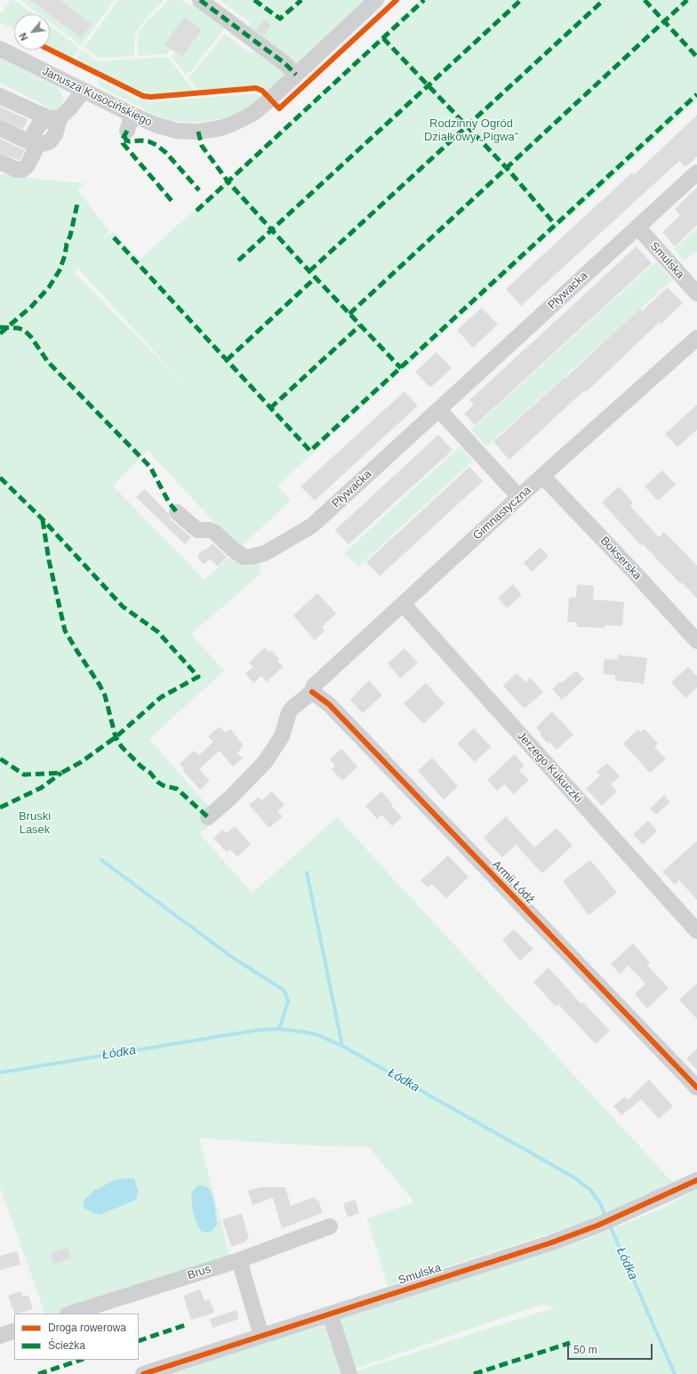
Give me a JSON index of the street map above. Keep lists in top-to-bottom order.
{
  "streets": {
    "street": [
      "Janusza Kusocińskiego",
      "Smulska",
      "Pływacka",
      "Gimnastyczna",
      "Bokserska",
      "Jerzego Kukuczki",
      "Armii Łódź",
      "Brus"
    ]
  },
  "crossings": [
    ["Smulska", "Pływacka"],
    ["Gimnastyczna", "Bokserska"],
    ["Gimnastyczna", "Jerzego Kukuczki"],
    ["Gimnastyczna", "Armii Łódź"]
  ],
  "water": ["Łódka"],
  "parks": ["Rodzinny Ogród Działkowy „Pigwa”", "Bruski Lasek"],
  "legend": ["Droga rowerowa", "Ścieżka"],
  "scale_bar": "50 m",
  "north": "bottom left"
}
